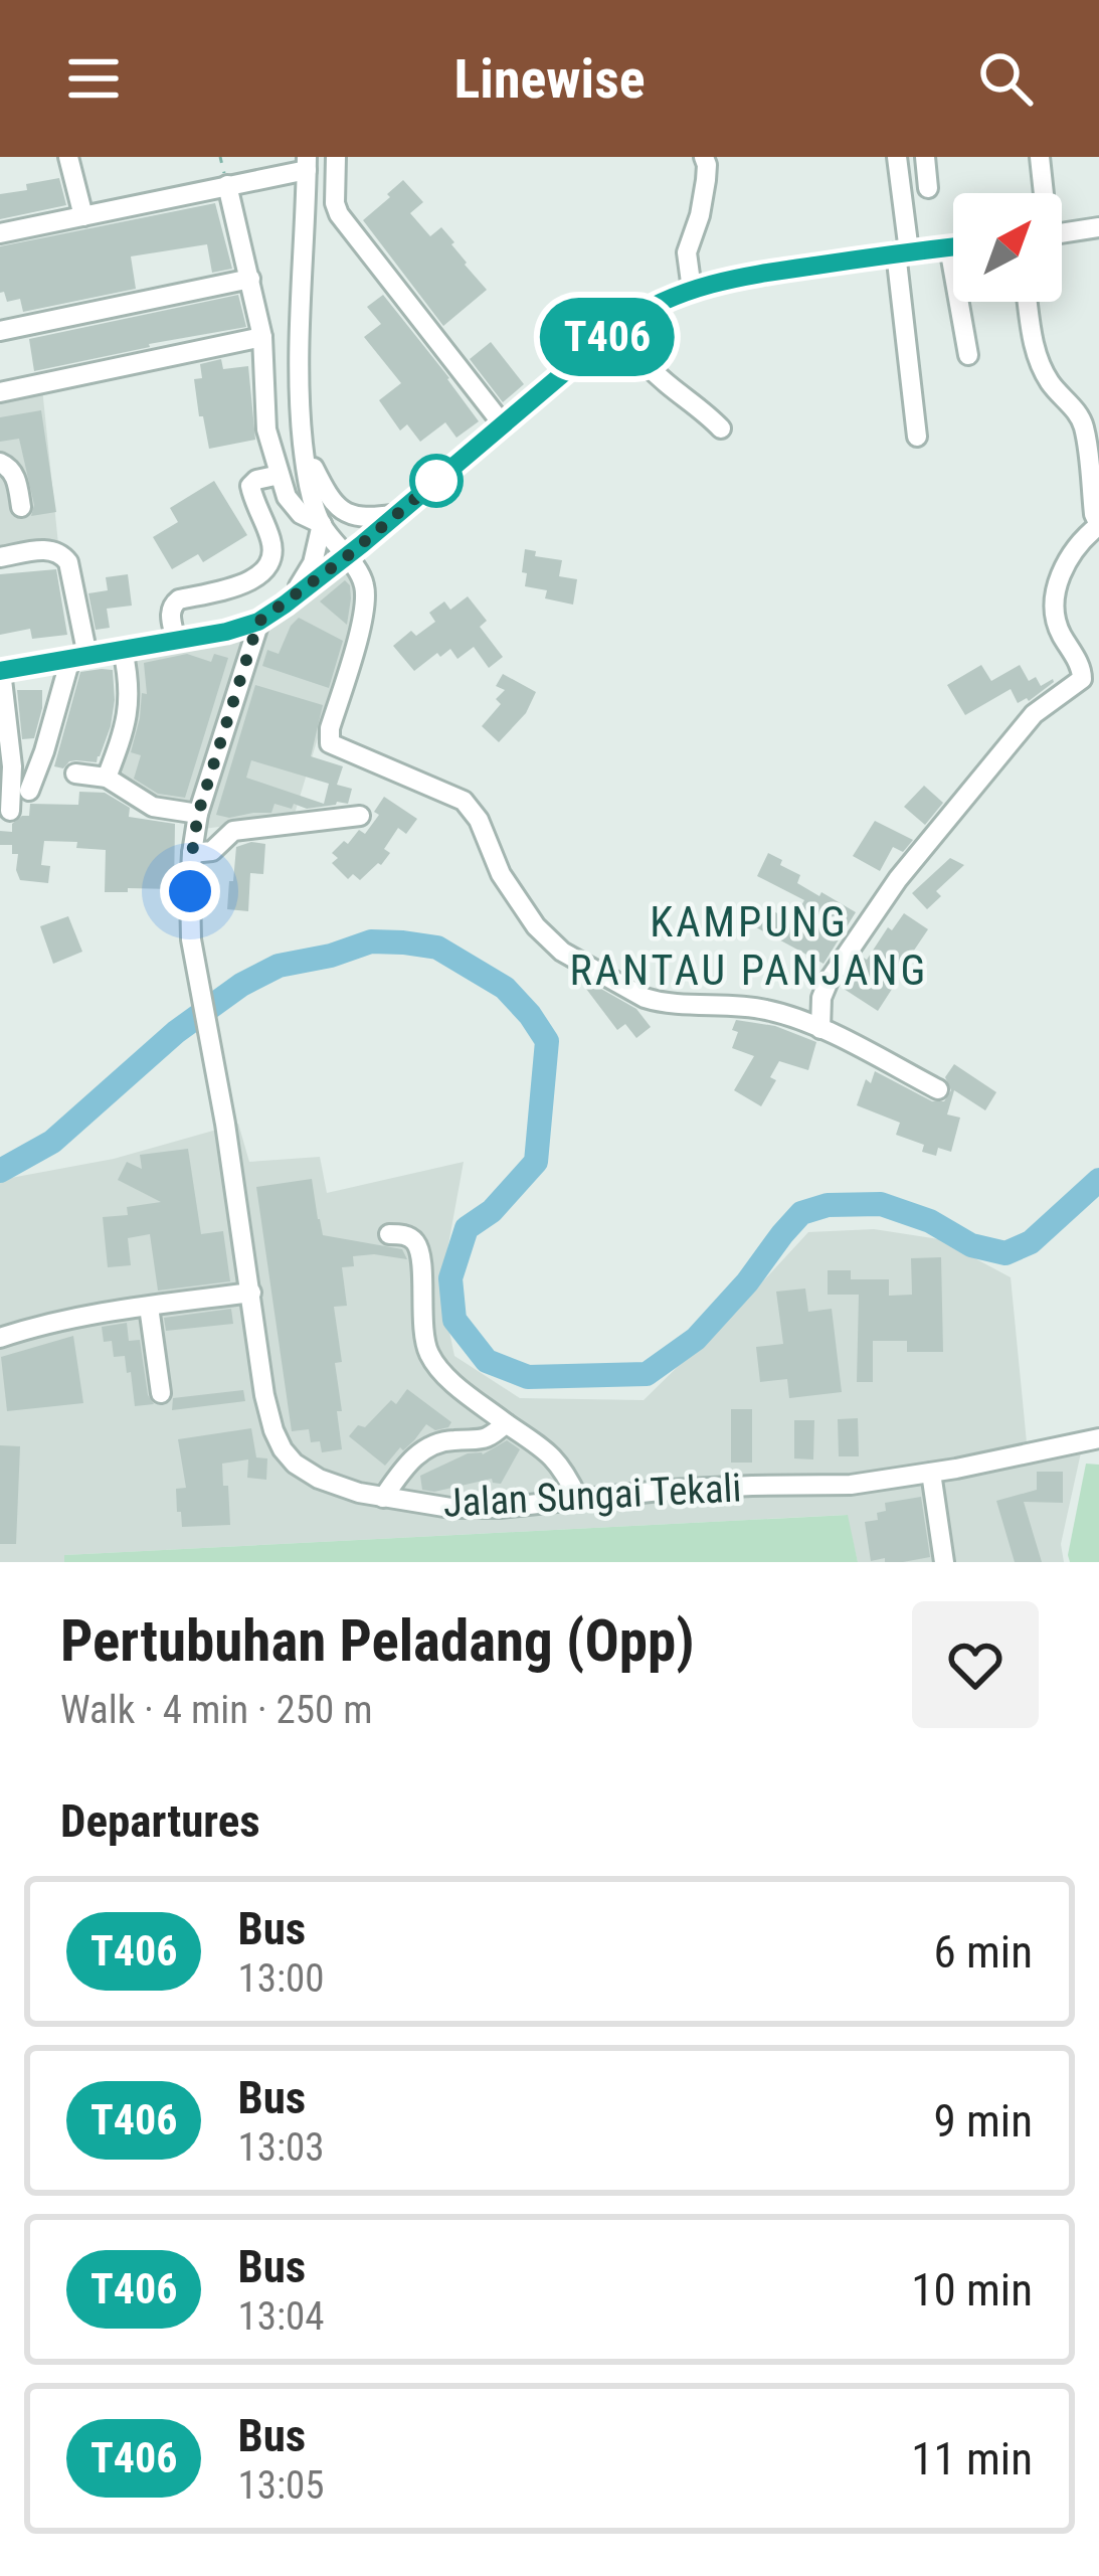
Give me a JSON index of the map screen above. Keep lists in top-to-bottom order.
{
  "streets": {
    "street": ["Jalan Sungai Tekali"]
  },
  "districts": ["KAMPUNG RANTAU PANJANG"],
  "lines": ["bus line T406"],
  "north": "top right",
  "page": {
    "header": "Linewise",
    "on_map": "T406",
    "heading": [
      ["Pertubuhan Peladang (Opp)", "Walk · 4 min · 250 m"],
      "Departures"
    ],
    "list": [
      {
        "mark": "T406",
        "name": "Bus",
        "note": "13:00",
        "value": "6 min"
      },
      {
        "mark": "T406",
        "name": "Bus",
        "note": "13:03",
        "value": "9 min"
      },
      {
        "mark": "T406",
        "name": "Bus",
        "note": "13:04",
        "value": "10 min"
      },
      {
        "mark": "T406",
        "name": "Bus",
        "note": "13:05",
        "value": "11 min"
      }
    ]
  }
}
